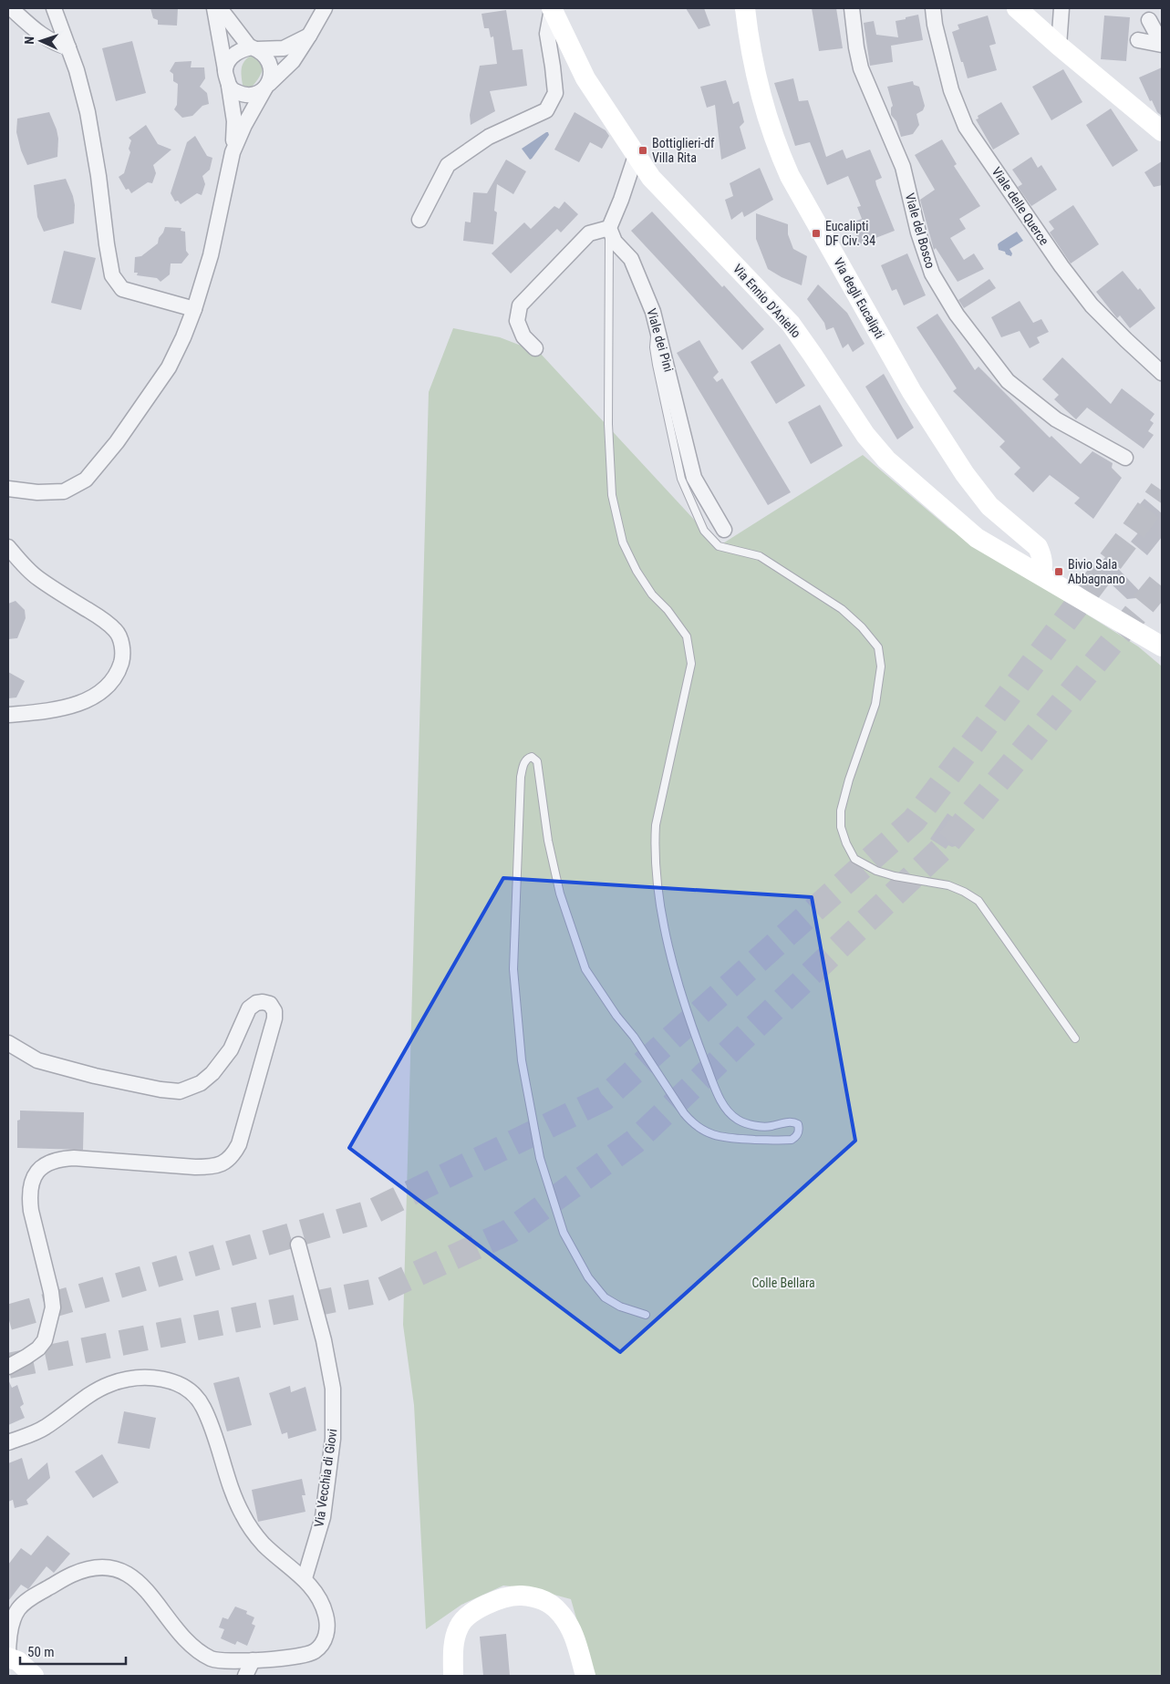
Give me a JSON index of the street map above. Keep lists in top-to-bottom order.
{
  "streets": {
    "street": [
      "Viale delle Querce",
      "Viale del Bosco",
      "Via degli Eucalipti",
      "Via Ennio D'Aniello",
      "Viale dei Pini",
      "Via Vecchia di Giovi"
    ]
  },
  "crossings": [
    ["Via degli Eucalipti", "Via Ennio D'Aniello"]
  ],
  "parks": ["Colle Bellara"],
  "places": {
    "transit": ["Bottiglieri-df Villa Rita", "Eucalipti DF Civ. 34", "Bivio Sala Abbagnano"]
  },
  "scale_bar": "50 m",
  "north": "left"
}
